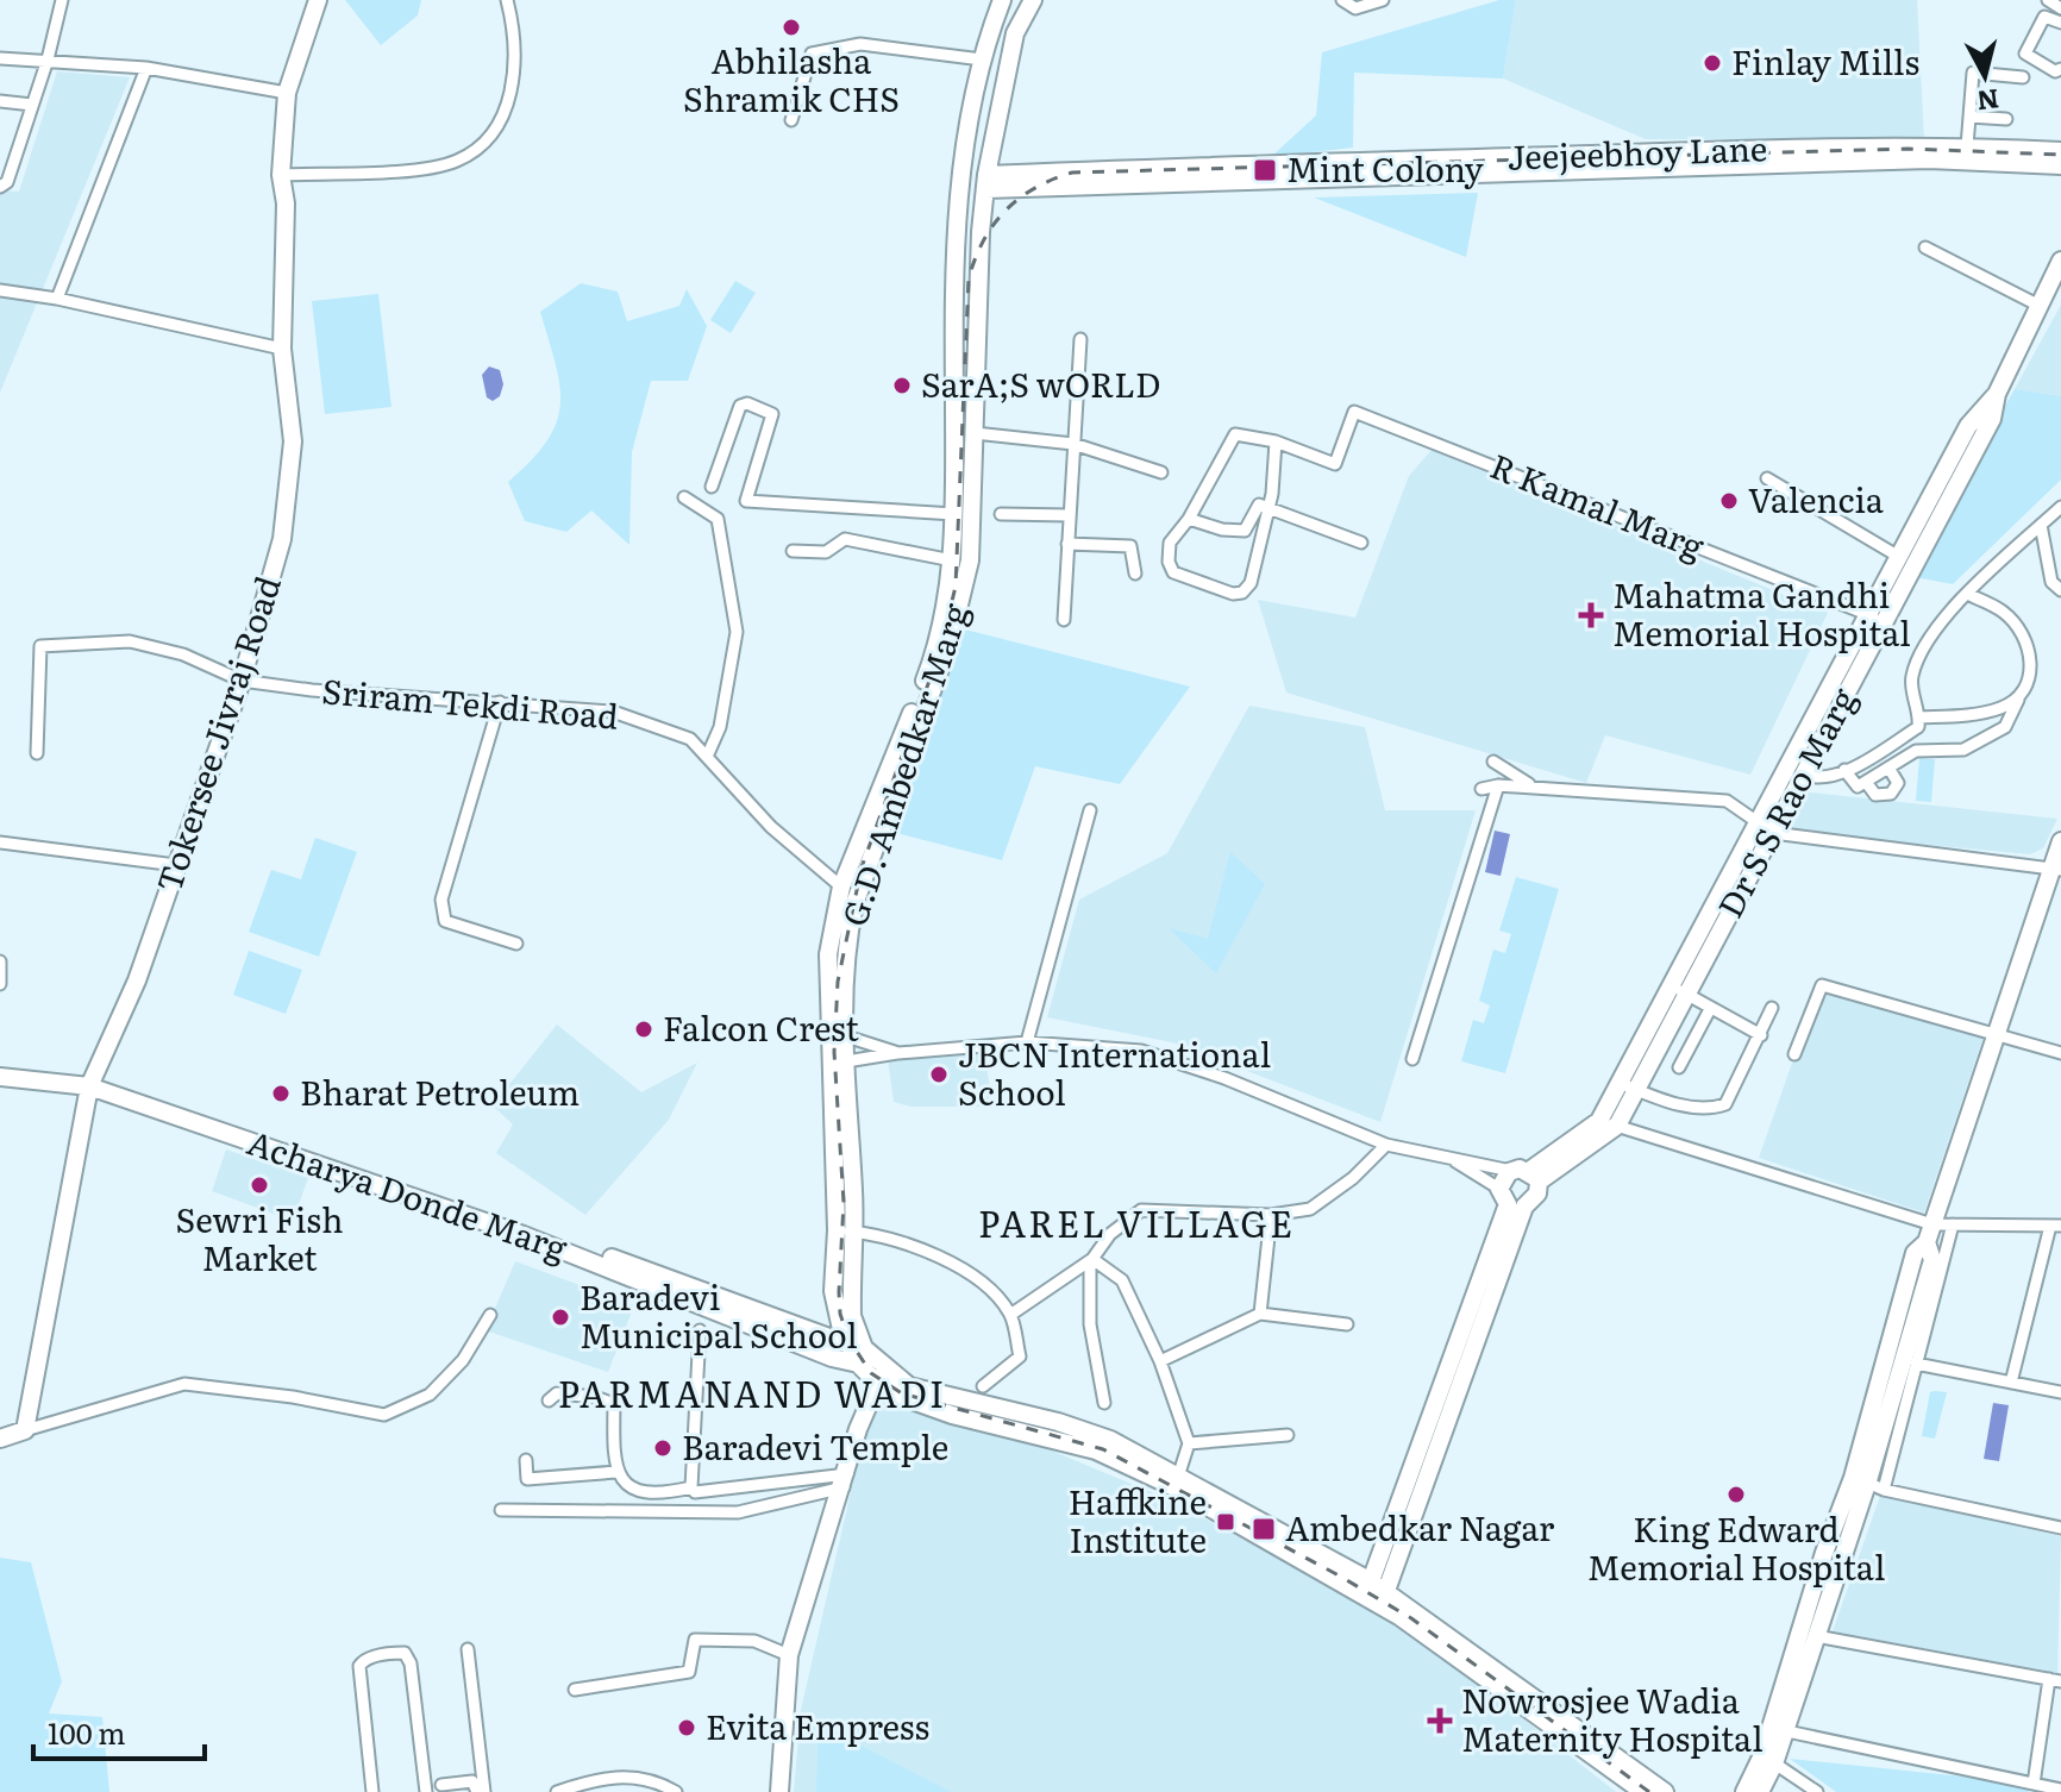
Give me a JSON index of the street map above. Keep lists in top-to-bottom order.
{
  "streets": {
    "street": [
      "Jeejeebhoy Lane",
      "R Kamal Marg",
      "Sriram Tekdi Road",
      "Tokersee Jivraj Road",
      "G.D. Ambedkar Marg",
      "Dr S S Rao Marg",
      "Acharya Donde Marg"
    ]
  },
  "crossings": [
    ["Jeejeebhoy Lane", "G.D. Ambedkar Marg"],
    ["R Kamal Marg", "Dr S S Rao Marg"],
    ["Sriram Tekdi Road", "Tokersee Jivraj Road"],
    ["Sriram Tekdi Road", "G.D. Ambedkar Marg"],
    ["Tokersee Jivraj Road", "Acharya Donde Marg"]
  ],
  "districts": ["PAREL VILLAGE", "PARMANAND WADI"],
  "places": {
    "other": [
      "Abhilasha Shramik CHS",
      "Finlay Mills",
      "SarA;S wORLD",
      "Valencia",
      "Falcon Crest",
      "JBCN International School",
      "Bharat Petroleum",
      "Sewri Fish Market",
      "Baradevi Municipal School",
      "Baradevi Temple",
      "King Edward Memorial Hospital",
      "Evita Empress"
    ],
    "transit": ["Mint Colony", "Haffkine Institute", "Ambedkar Nagar"],
    "health": ["Mahatma Gandhi Memorial Hospital", "Nowrosjee Wadia Maternity Hospital"]
  },
  "scale_bar": "100 m",
  "north": "bottom"
}
